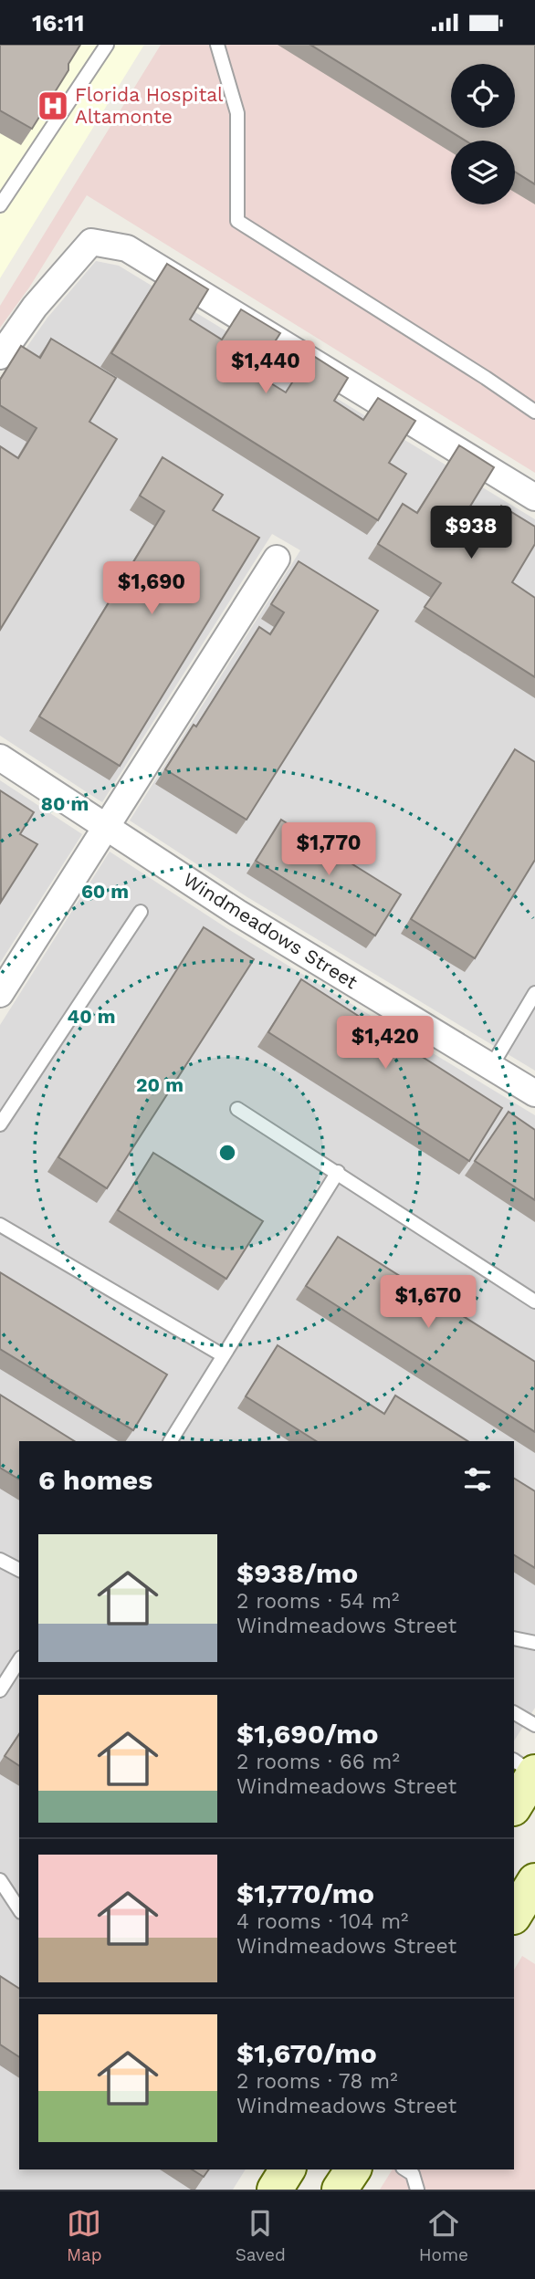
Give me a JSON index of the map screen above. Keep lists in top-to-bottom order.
{
  "streets": {
    "street": ["Windmeadows Street"]
  },
  "places": {
    "hospital": ["Florida Hospital Altamonte"]
  },
  "page": {
    "status": "16:11",
    "price": [
      "$1,440",
      "$938",
      "$1,690",
      "$1,770",
      "$1,420",
      "$1,670"
    ],
    "heading": "6 homes",
    "list": [
      {
        "name": "$938/mo",
        "note": "2 rooms · 54 m² · Windmeadows Street"
      },
      {
        "name": "$1,690/mo",
        "note": "2 rooms · 66 m² · Windmeadows Street"
      },
      {
        "name": "$1,770/mo",
        "note": "4 rooms · 104 m² · Windmeadows Street"
      },
      {
        "name": "$1,670/mo",
        "note": "2 rooms · 78 m² · Windmeadows Street"
      }
    ],
    "tabs": ["Map", "Saved", "Home"]
  },
  "rings": [
    "80 m",
    "60 m",
    "40 m",
    "20 m"
  ]
}
